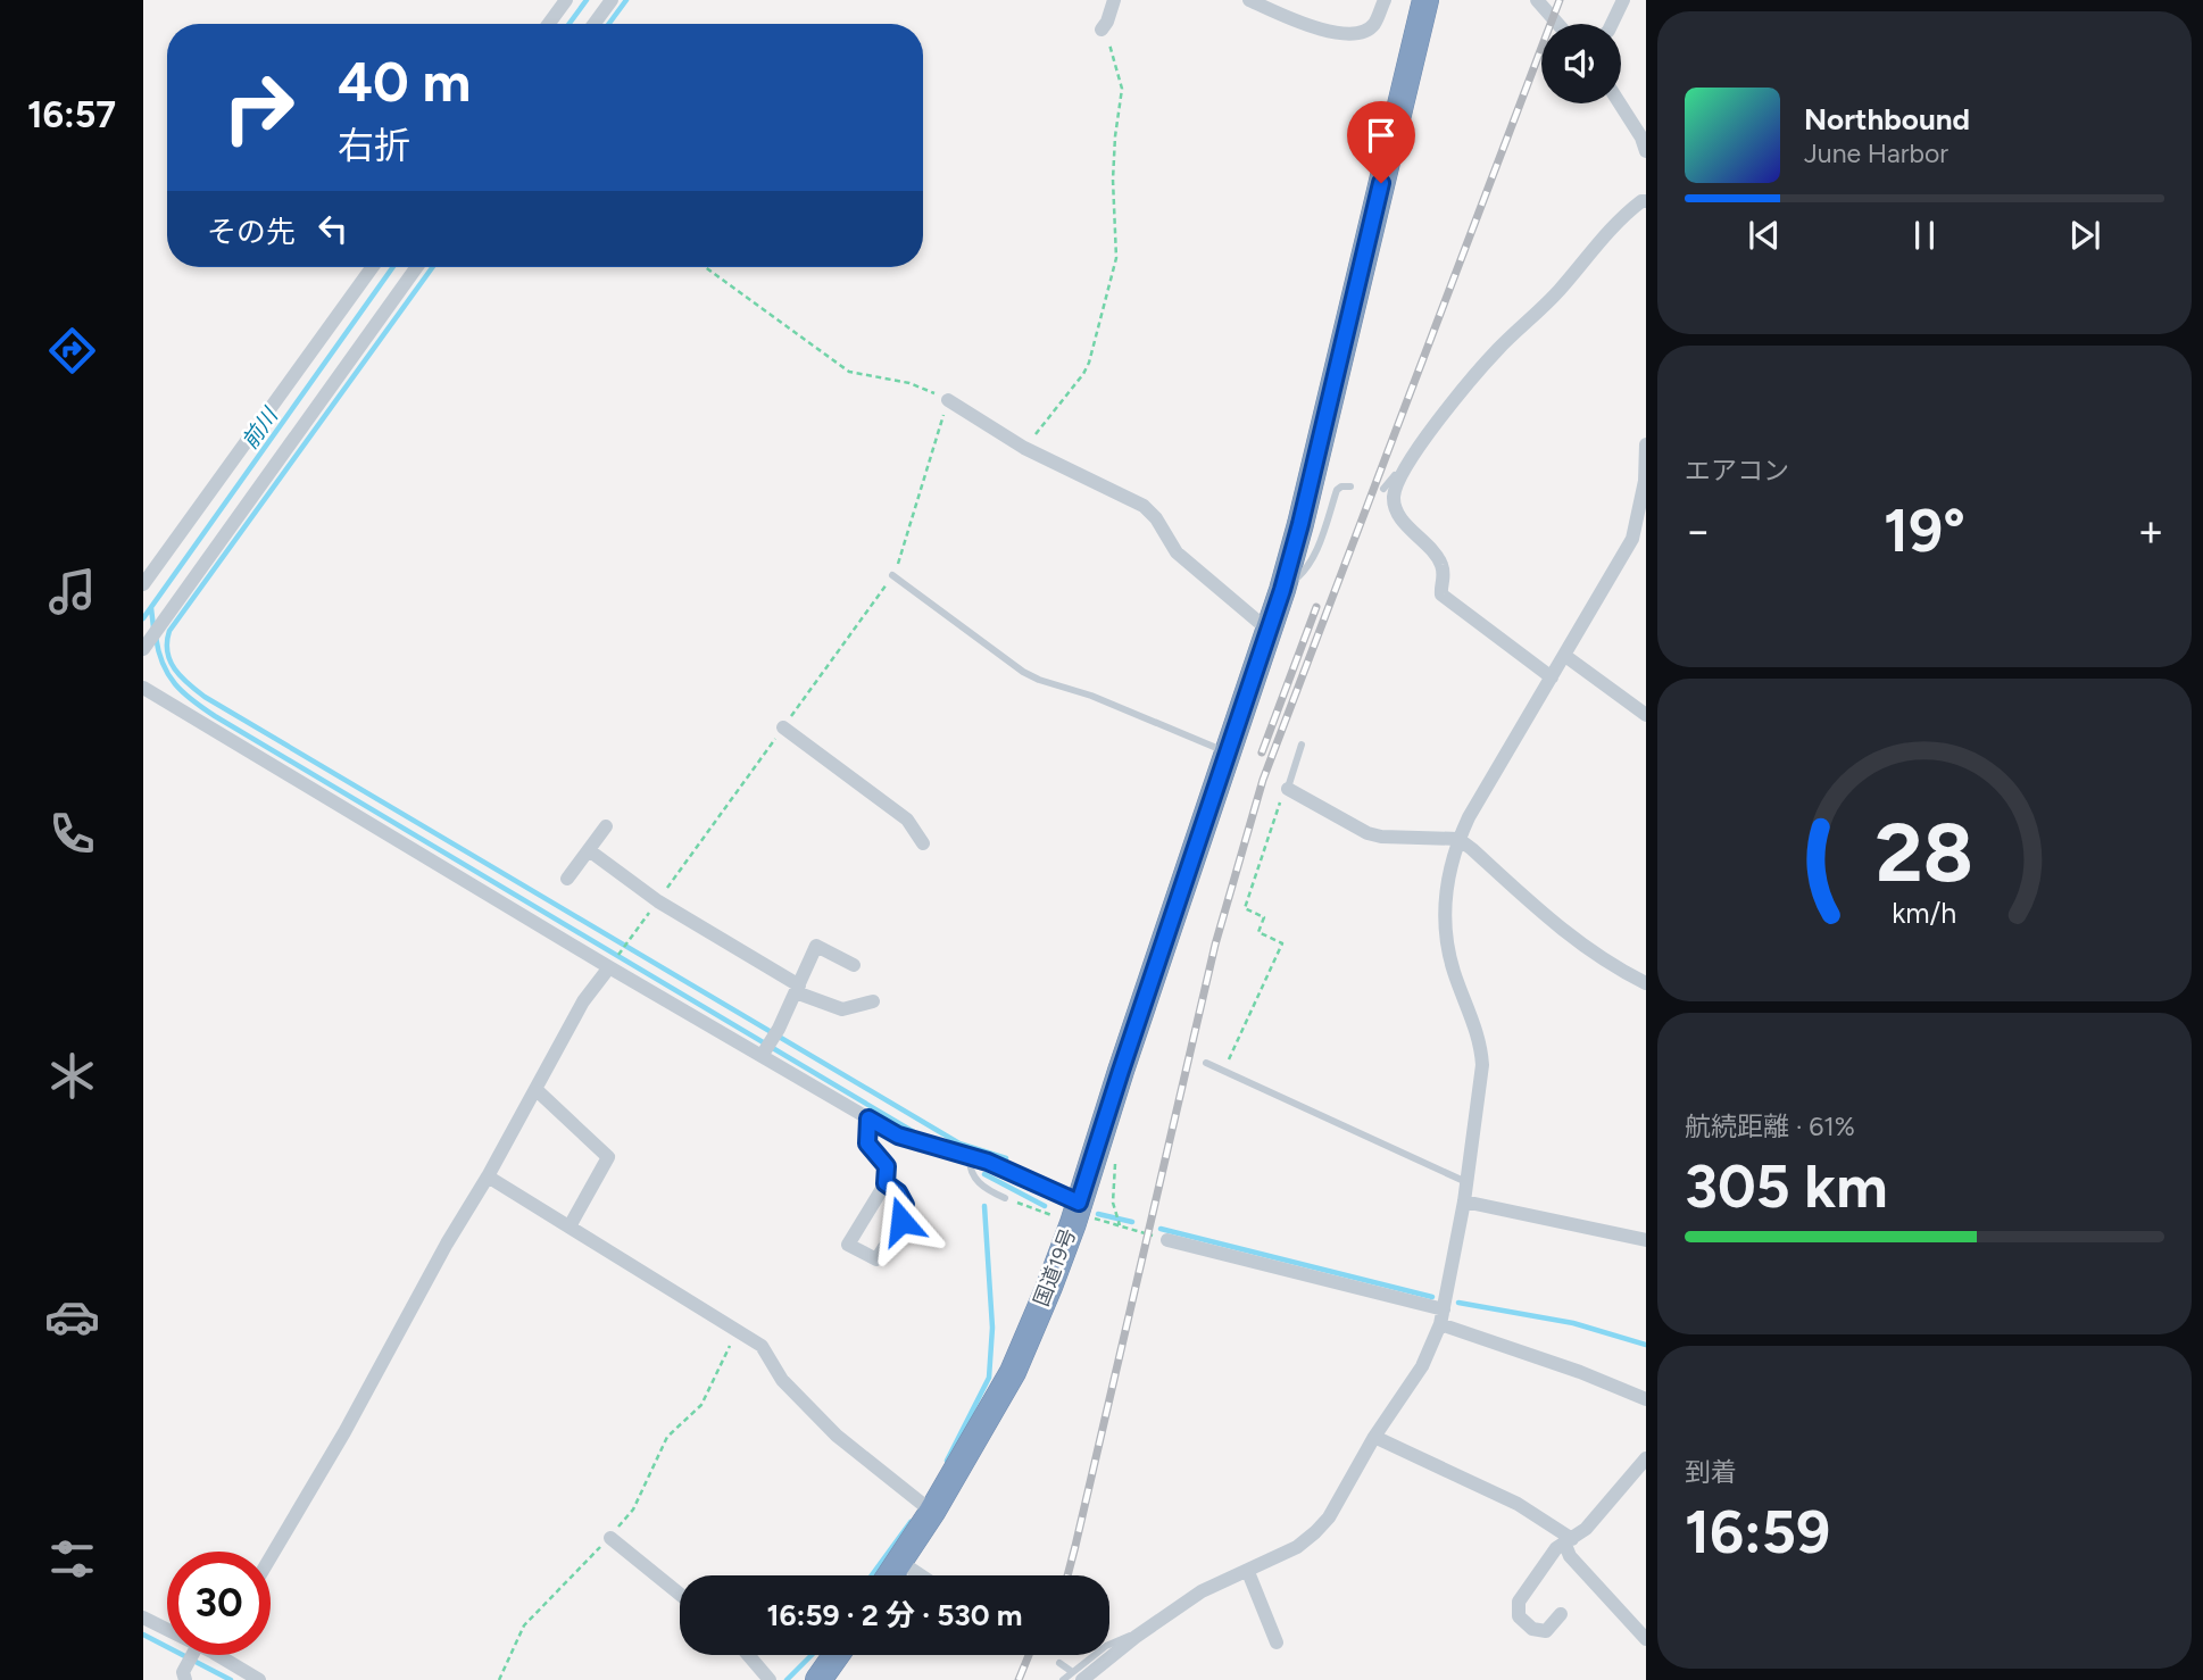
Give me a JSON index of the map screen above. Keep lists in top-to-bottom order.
{
  "streets": {
    "highway": ["国道19号"]
  },
  "water": ["前川"],
  "page": {
    "tabs": "16:57",
    "turn": ["40 m", "右折"],
    "song": ["Northbound", "June Harbor"],
    "then": "その先",
    "tile": [
      "エアコン",
      ["航続距離 · 61%", "305 km"],
      ["到着", "16:59"]
    ],
    "heat": ["−", "19°", "+"],
    "limit": "30",
    "trip": "16:59 · 2 分 · 530 m",
    "gauge": ["28", "km/h"]
  }
}
